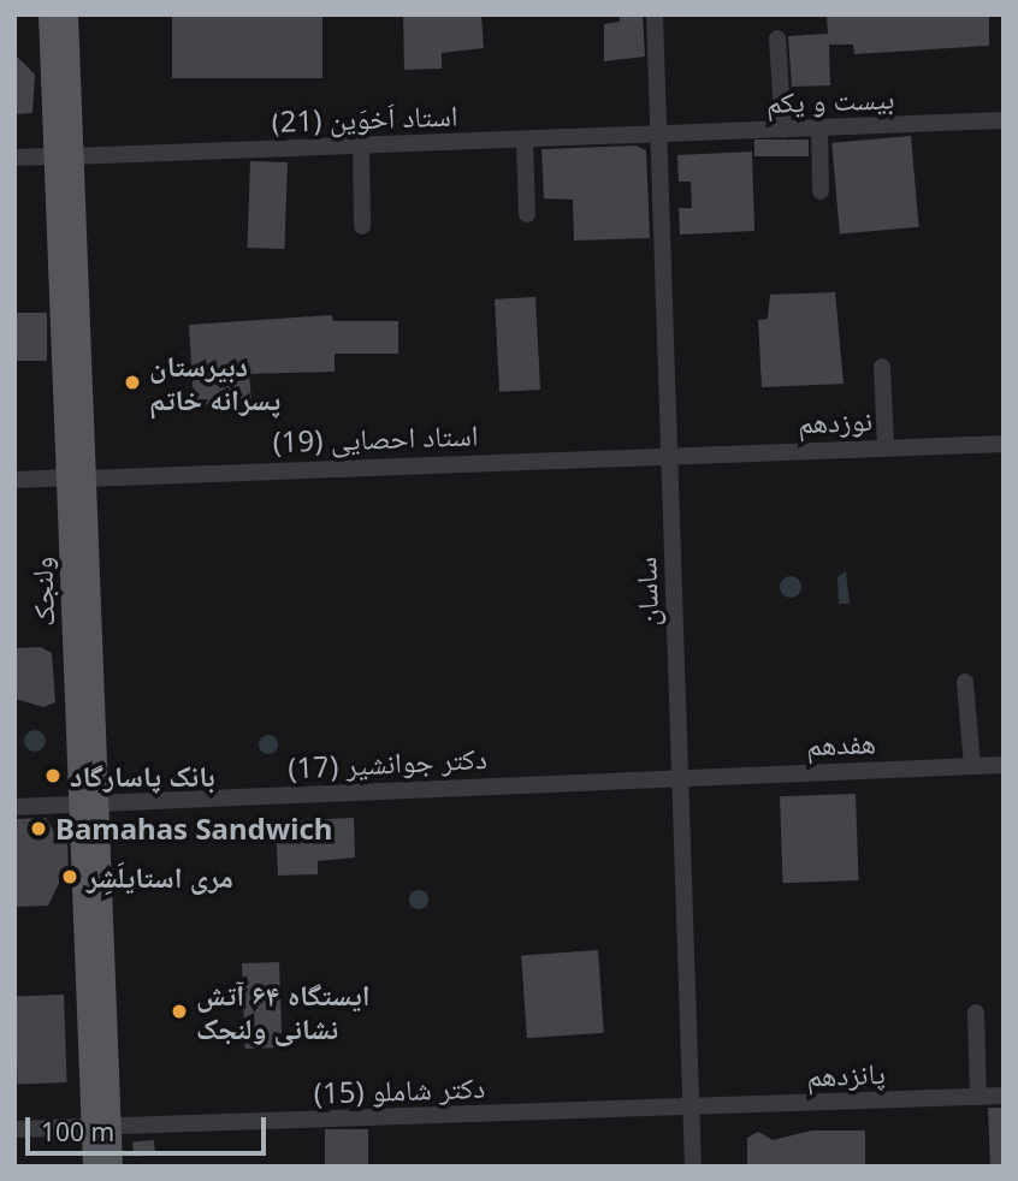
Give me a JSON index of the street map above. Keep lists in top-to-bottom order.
{
  "streets": {
    "main road": ["ولنجک"],
    "street": [
      "بیست و یکم",
      "استاد اَخوَين (21)",
      "نوزدهم",
      "استاد احصایی (19)",
      "ساسان",
      "هفدهم",
      "دکتر جوانشیر (17)",
      "پانزدهم",
      "دکتر شاملو (15)"
    ]
  },
  "crossings": [
    ["بیست و یکم", "استاد اَخوَين (21)"],
    ["بیست و یکم", "ساسان"],
    ["استاد اَخوَين (21)", "ولنجک"],
    ["استاد اَخوَين (21)", "ساسان"],
    ["نوزدهم", "استاد احصایی (19)"],
    ["نوزدهم", "ساسان"],
    ["استاد احصایی (19)", "ولنجک"],
    ["استاد احصایی (19)", "ساسان"],
    ["ولنجک", "دکتر جوانشیر (17)"],
    ["ولنجک", "دکتر شاملو (15)"],
    ["ساسان", "هفدهم"],
    ["ساسان", "دکتر جوانشیر (17)"],
    ["ساسان", "پانزدهم"],
    ["ساسان", "دکتر شاملو (15)"],
    ["هفدهم", "دکتر جوانشیر (17)"],
    ["پانزدهم", "دکتر شاملو (15)"]
  ],
  "places": [
    "دبیرستان پسرانه خاتم",
    "بانک پاسارگاد",
    "Bamahas Sandwich",
    "مری استایلَشِر",
    "ایستگاه ۶۴ آتش نشانی ولنجک"
  ],
  "scale_bar": "100 m"
}
